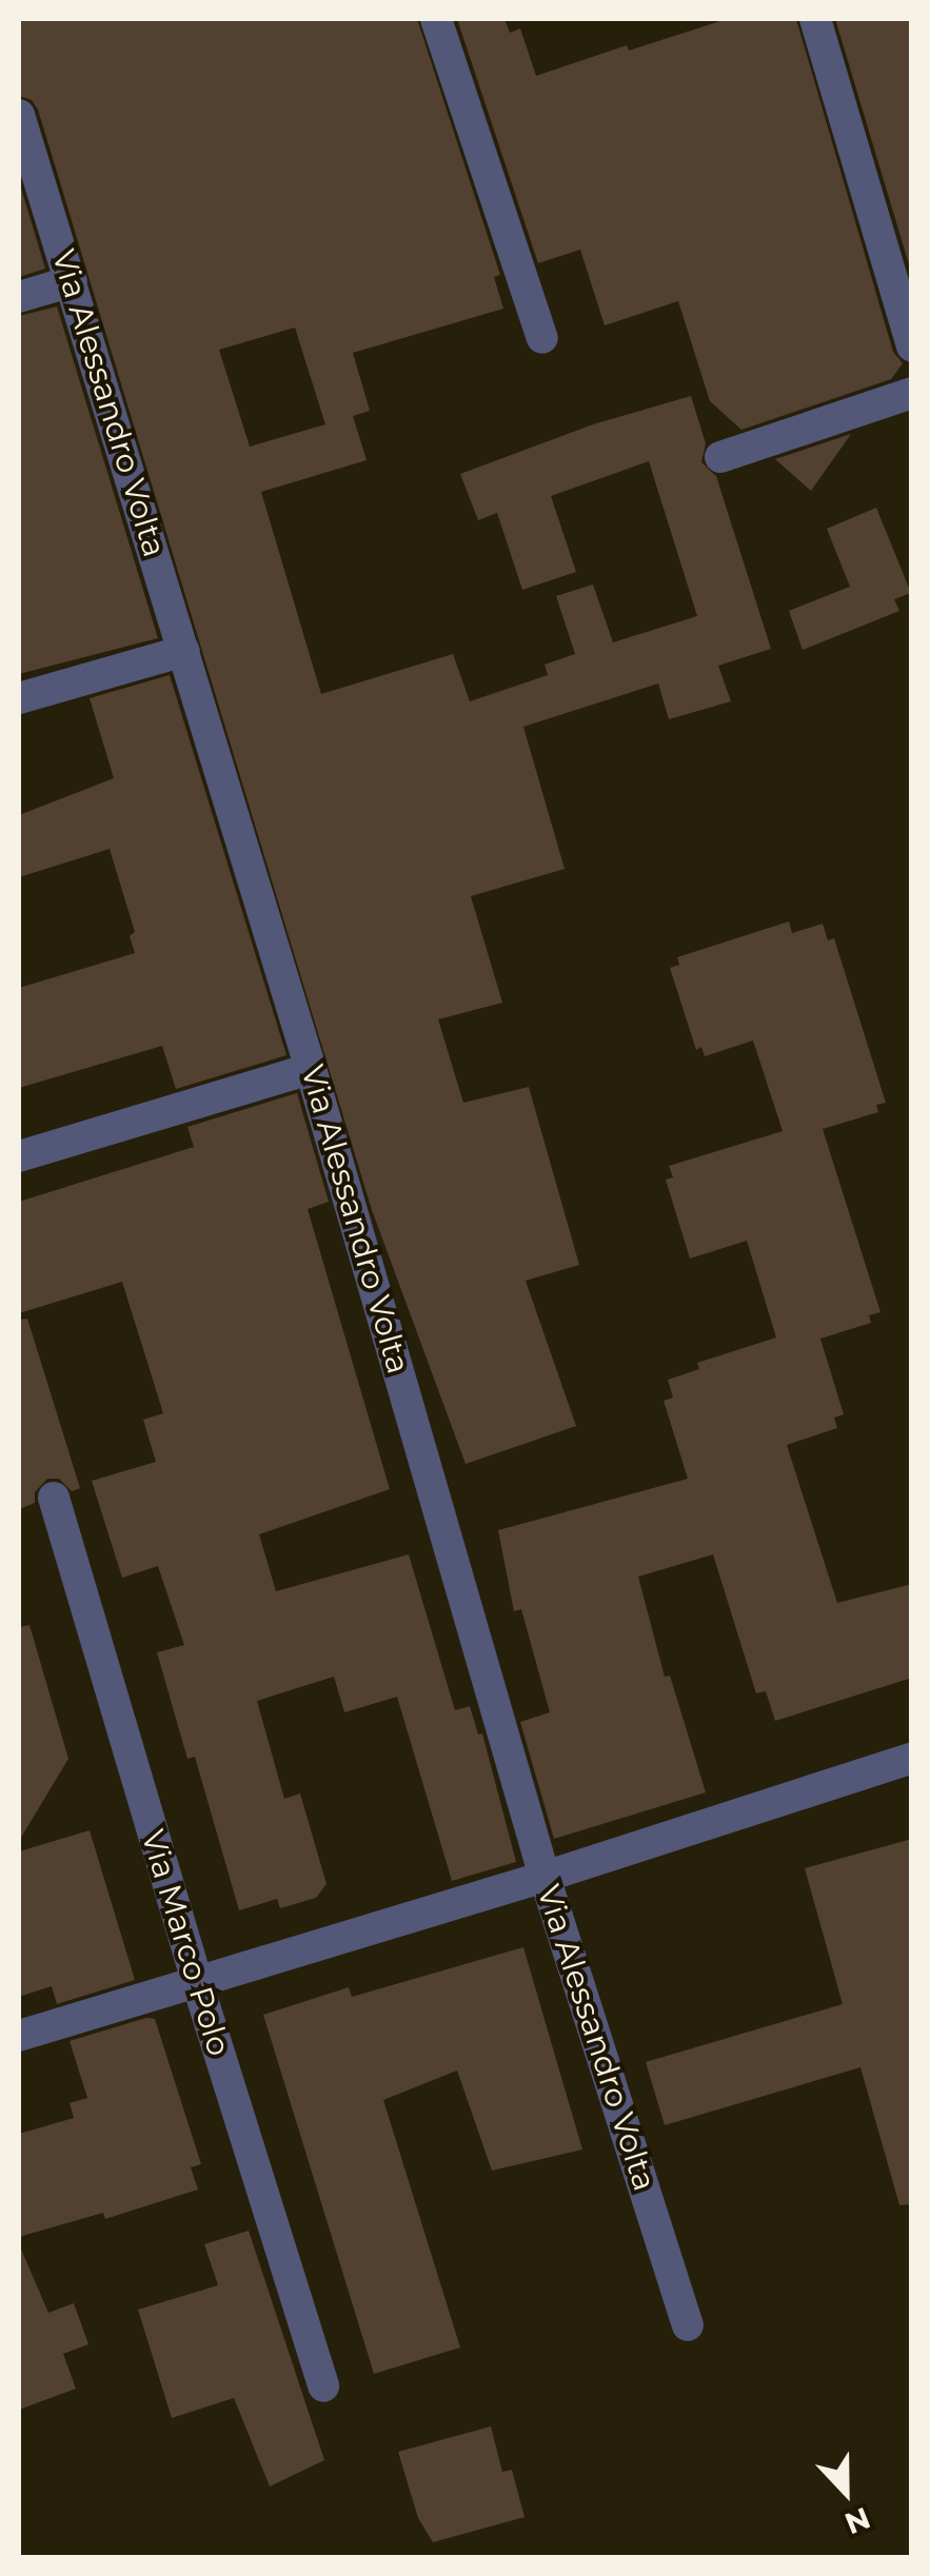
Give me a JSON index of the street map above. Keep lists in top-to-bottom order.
{
  "streets": {
    "street": ["Via Alessandro Volta", "Via Marco Polo"]
  },
  "north": "bottom"
}
